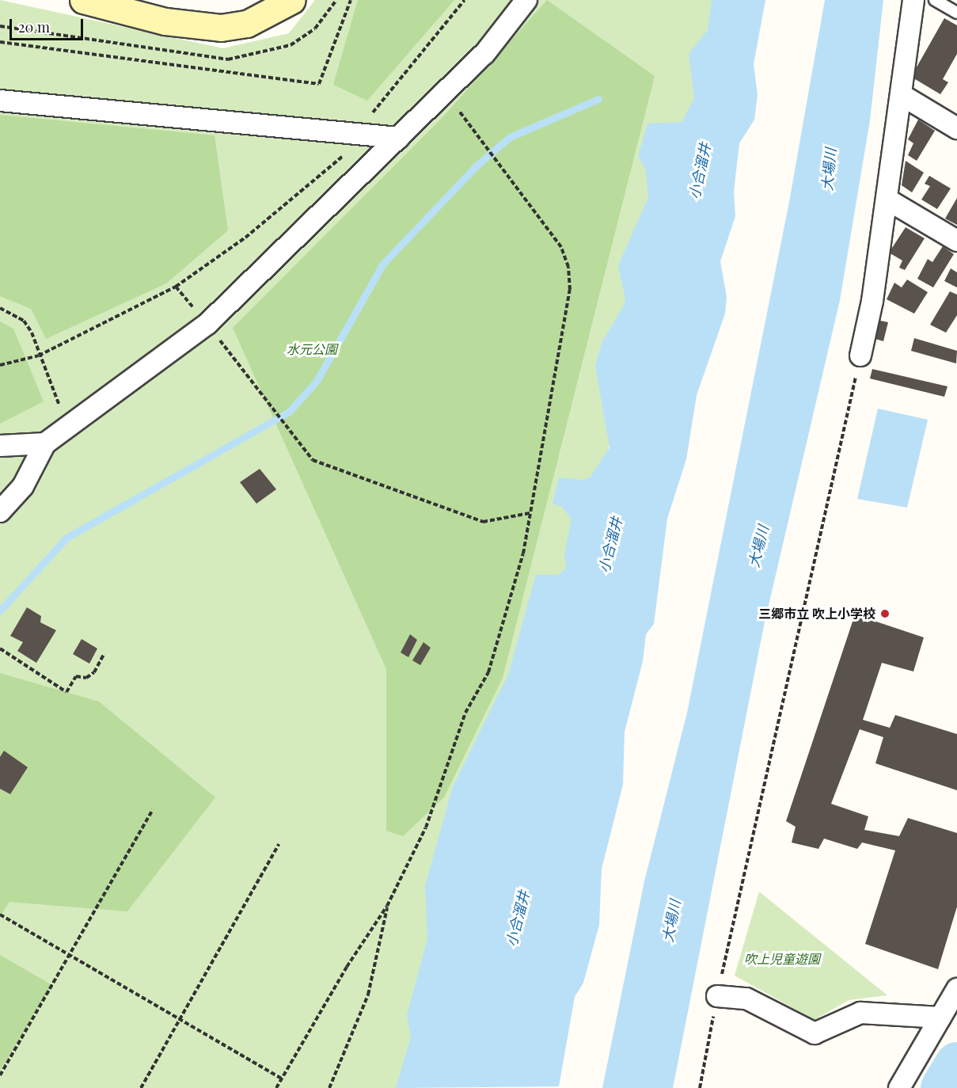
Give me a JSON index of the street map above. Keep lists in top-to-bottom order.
{
  "water": ["大場川", "小合溜井"],
  "parks": ["水元公園", "吹上児童遊園"],
  "places": ["三郷市立 吹上小学校"],
  "scale_bar": "20 m"
}
